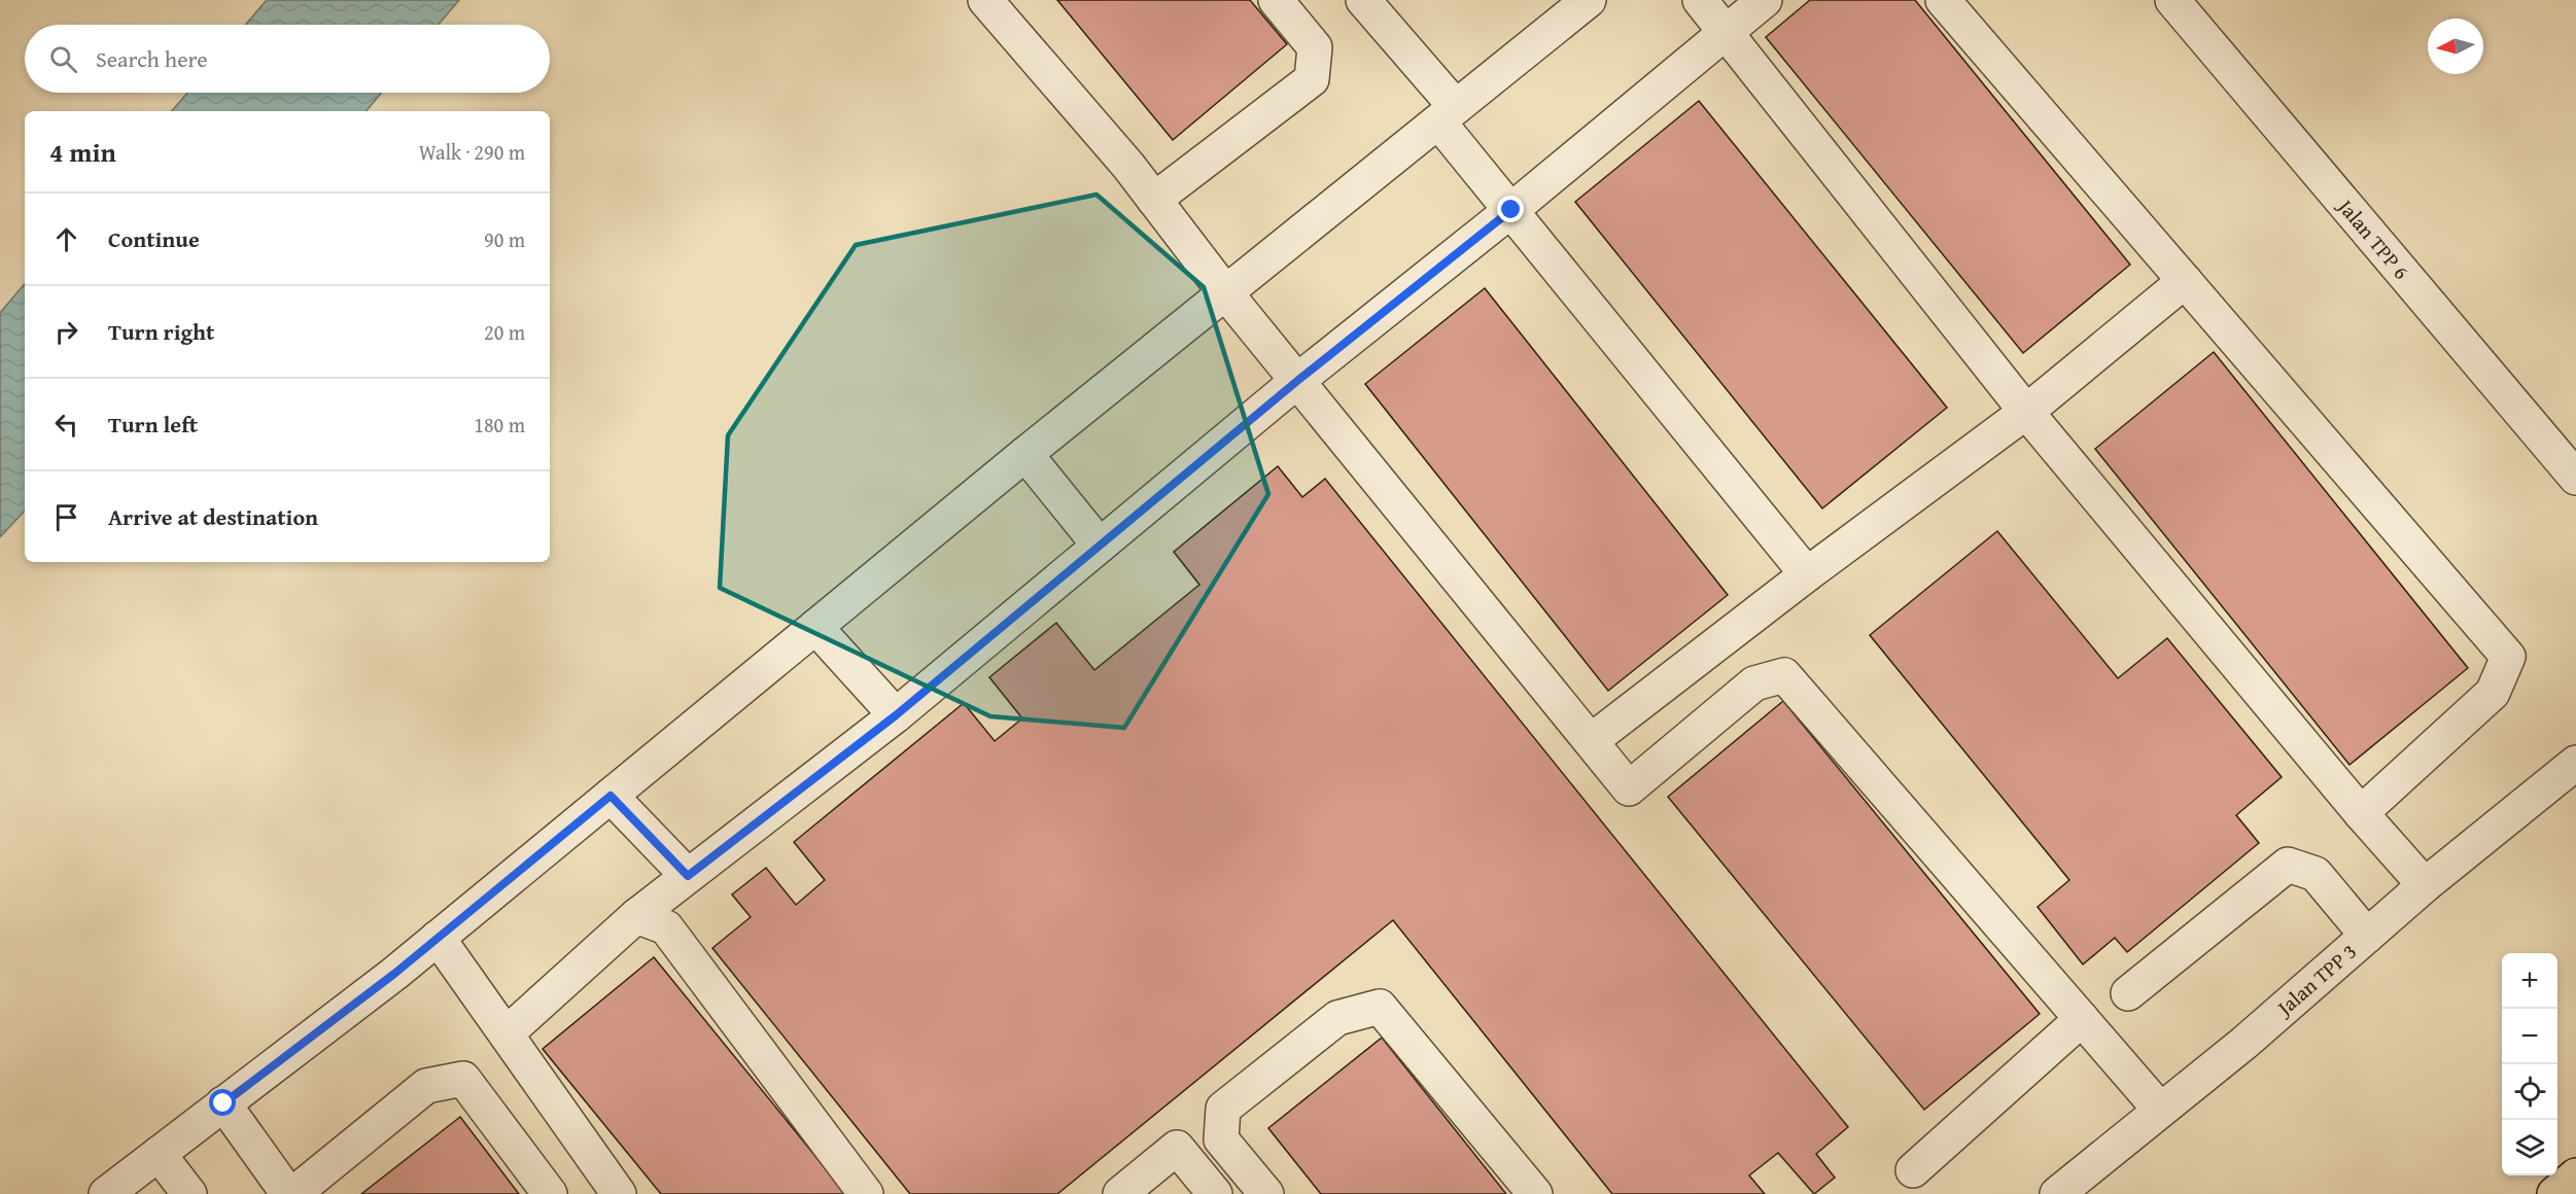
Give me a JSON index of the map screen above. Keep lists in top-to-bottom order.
{
  "streets": {
    "street": ["Jalan TPP 6", "Jalan TPP 3"]
  },
  "north": "left",
  "page": {
    "search": "Search here",
    "heading": ["4 min", "Walk · 290 m"],
    "list": [
      ["Continue", "90 m"],
      ["Turn right", "20 m"],
      ["Turn left", "180 m"],
      "Arrive at destination"
    ],
    "map_buttons": ["+", "−"]
  }
}
